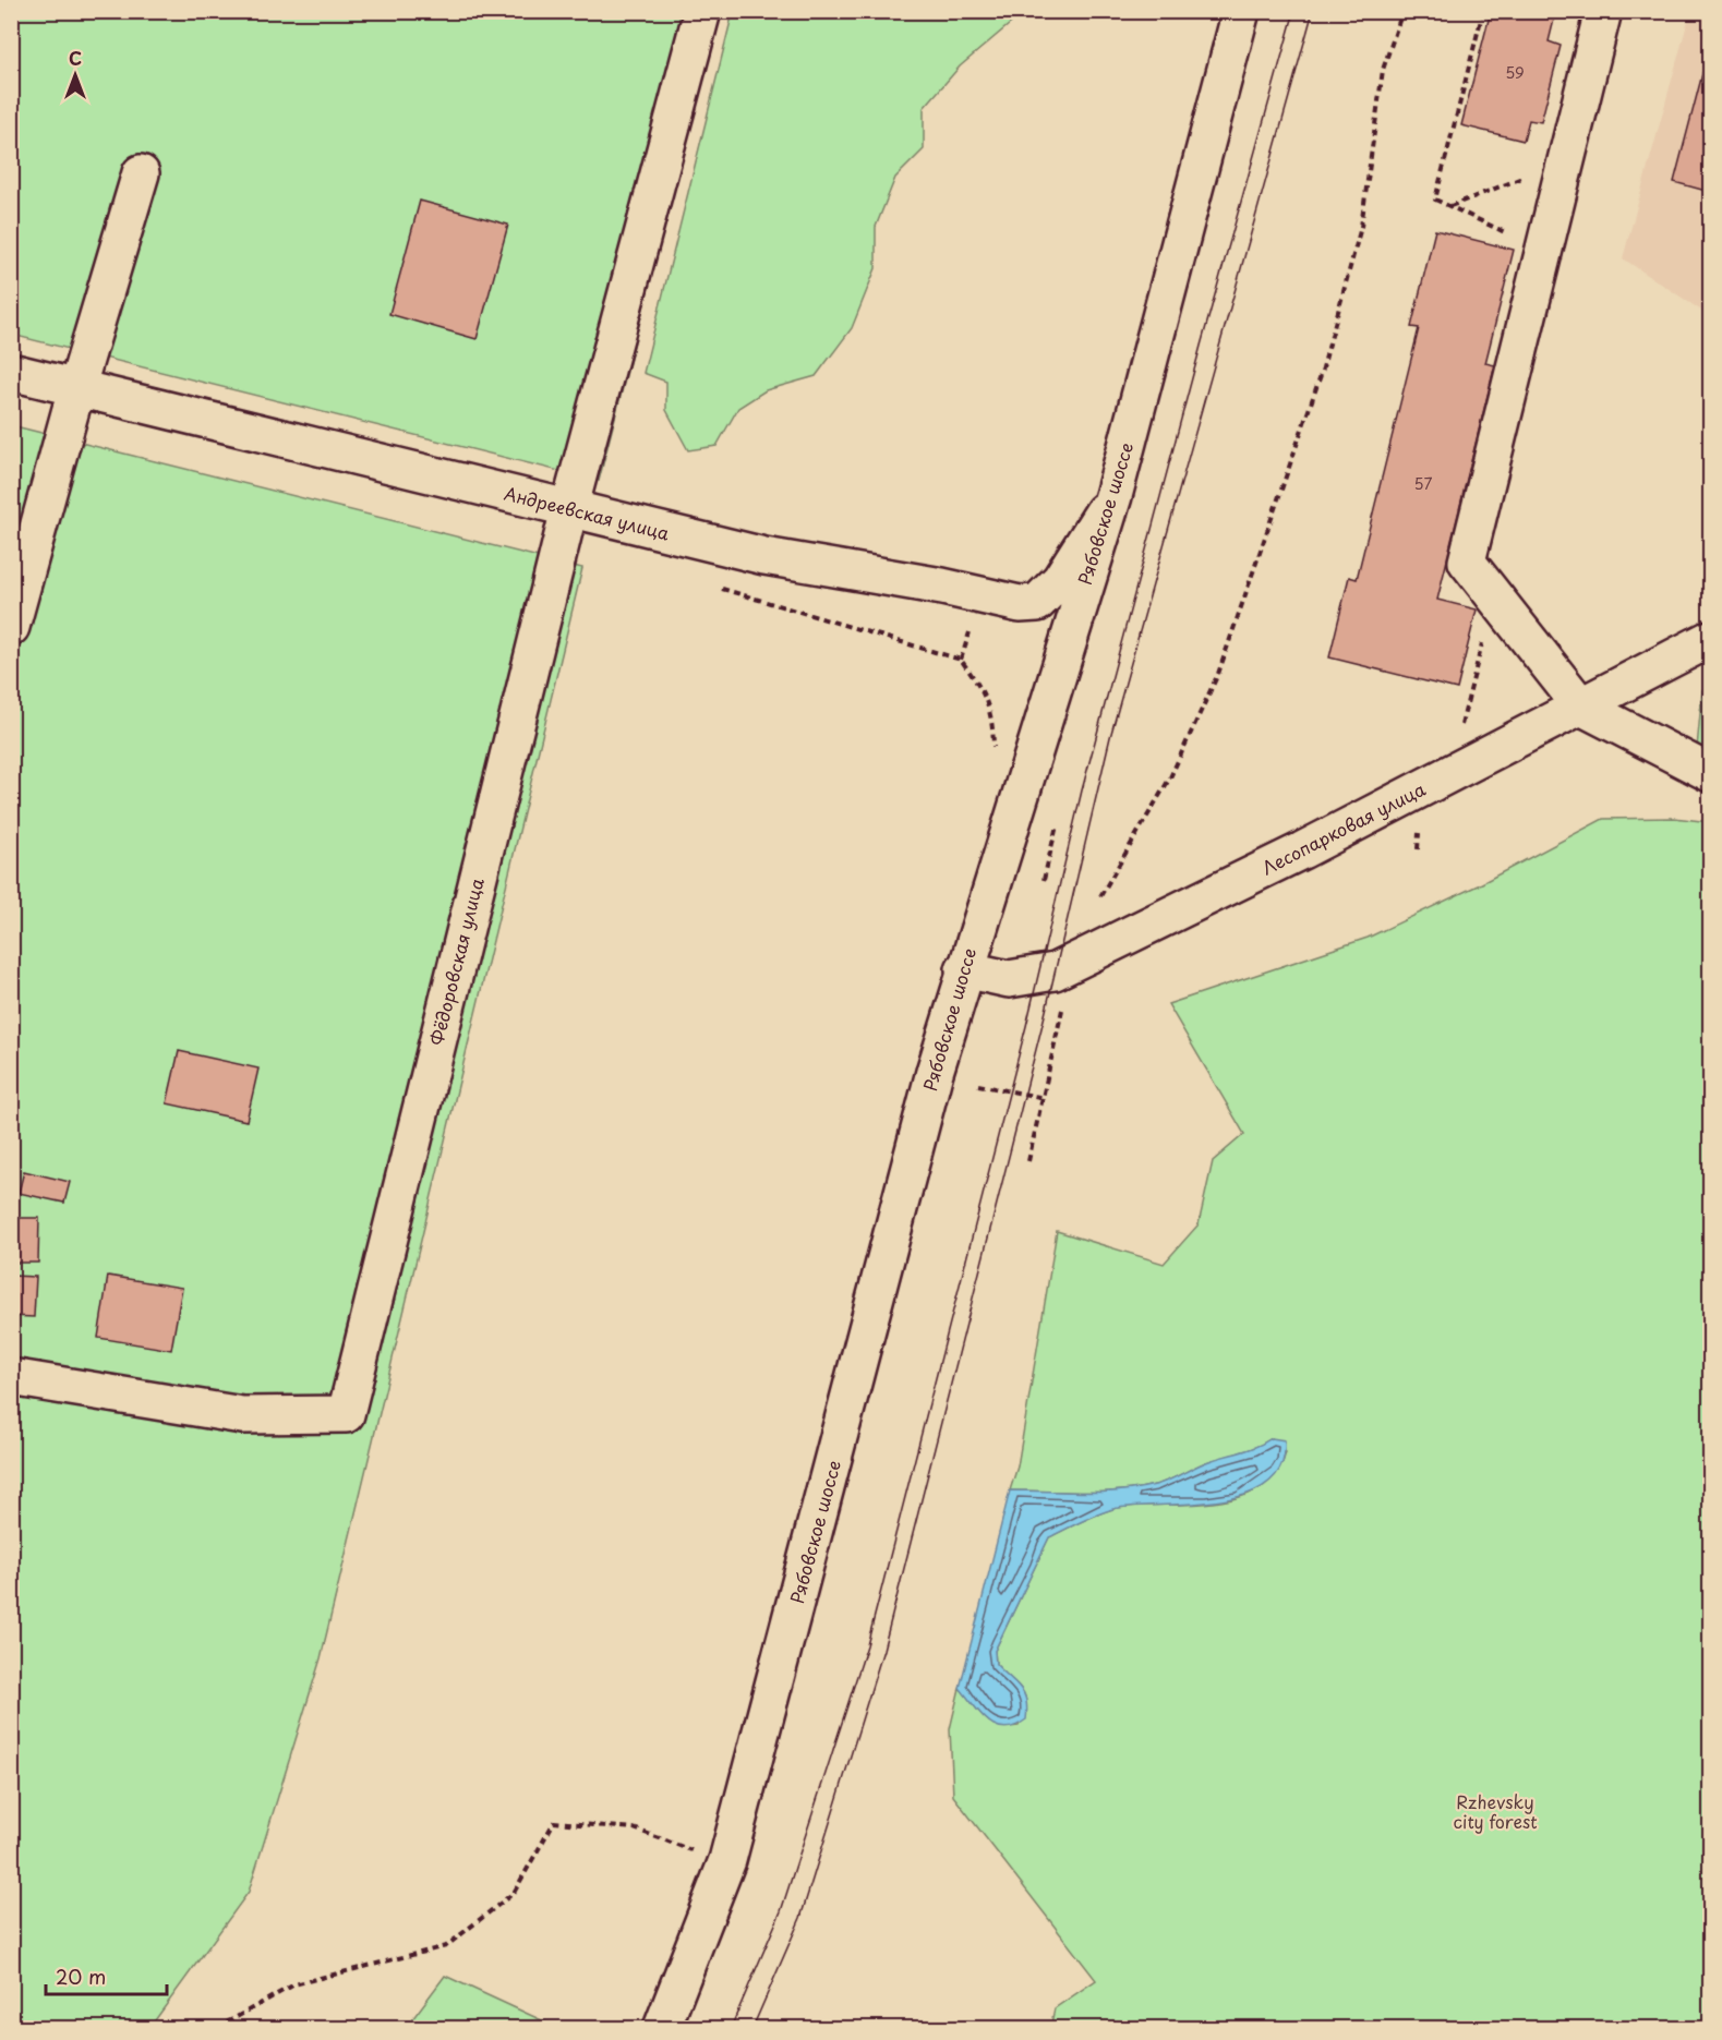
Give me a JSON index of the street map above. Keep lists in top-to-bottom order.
{
  "streets": {
    "street": [
      "Андреевская улица",
      "Рябовское шоссе",
      "Лесопарковая улица",
      "Фёдоровская улица"
    ]
  },
  "crossings": [
    ["Андреевская улица", "Рябовское шоссе"],
    ["Андреевская улица", "Фёдоровская улица"],
    ["Рябовское шоссе", "Лесопарковая улица"]
  ],
  "parks": ["Rzhevsky city forest"],
  "house_numbers": ["59", "57"],
  "scale_bar": "20 m",
  "north": "top"
}
